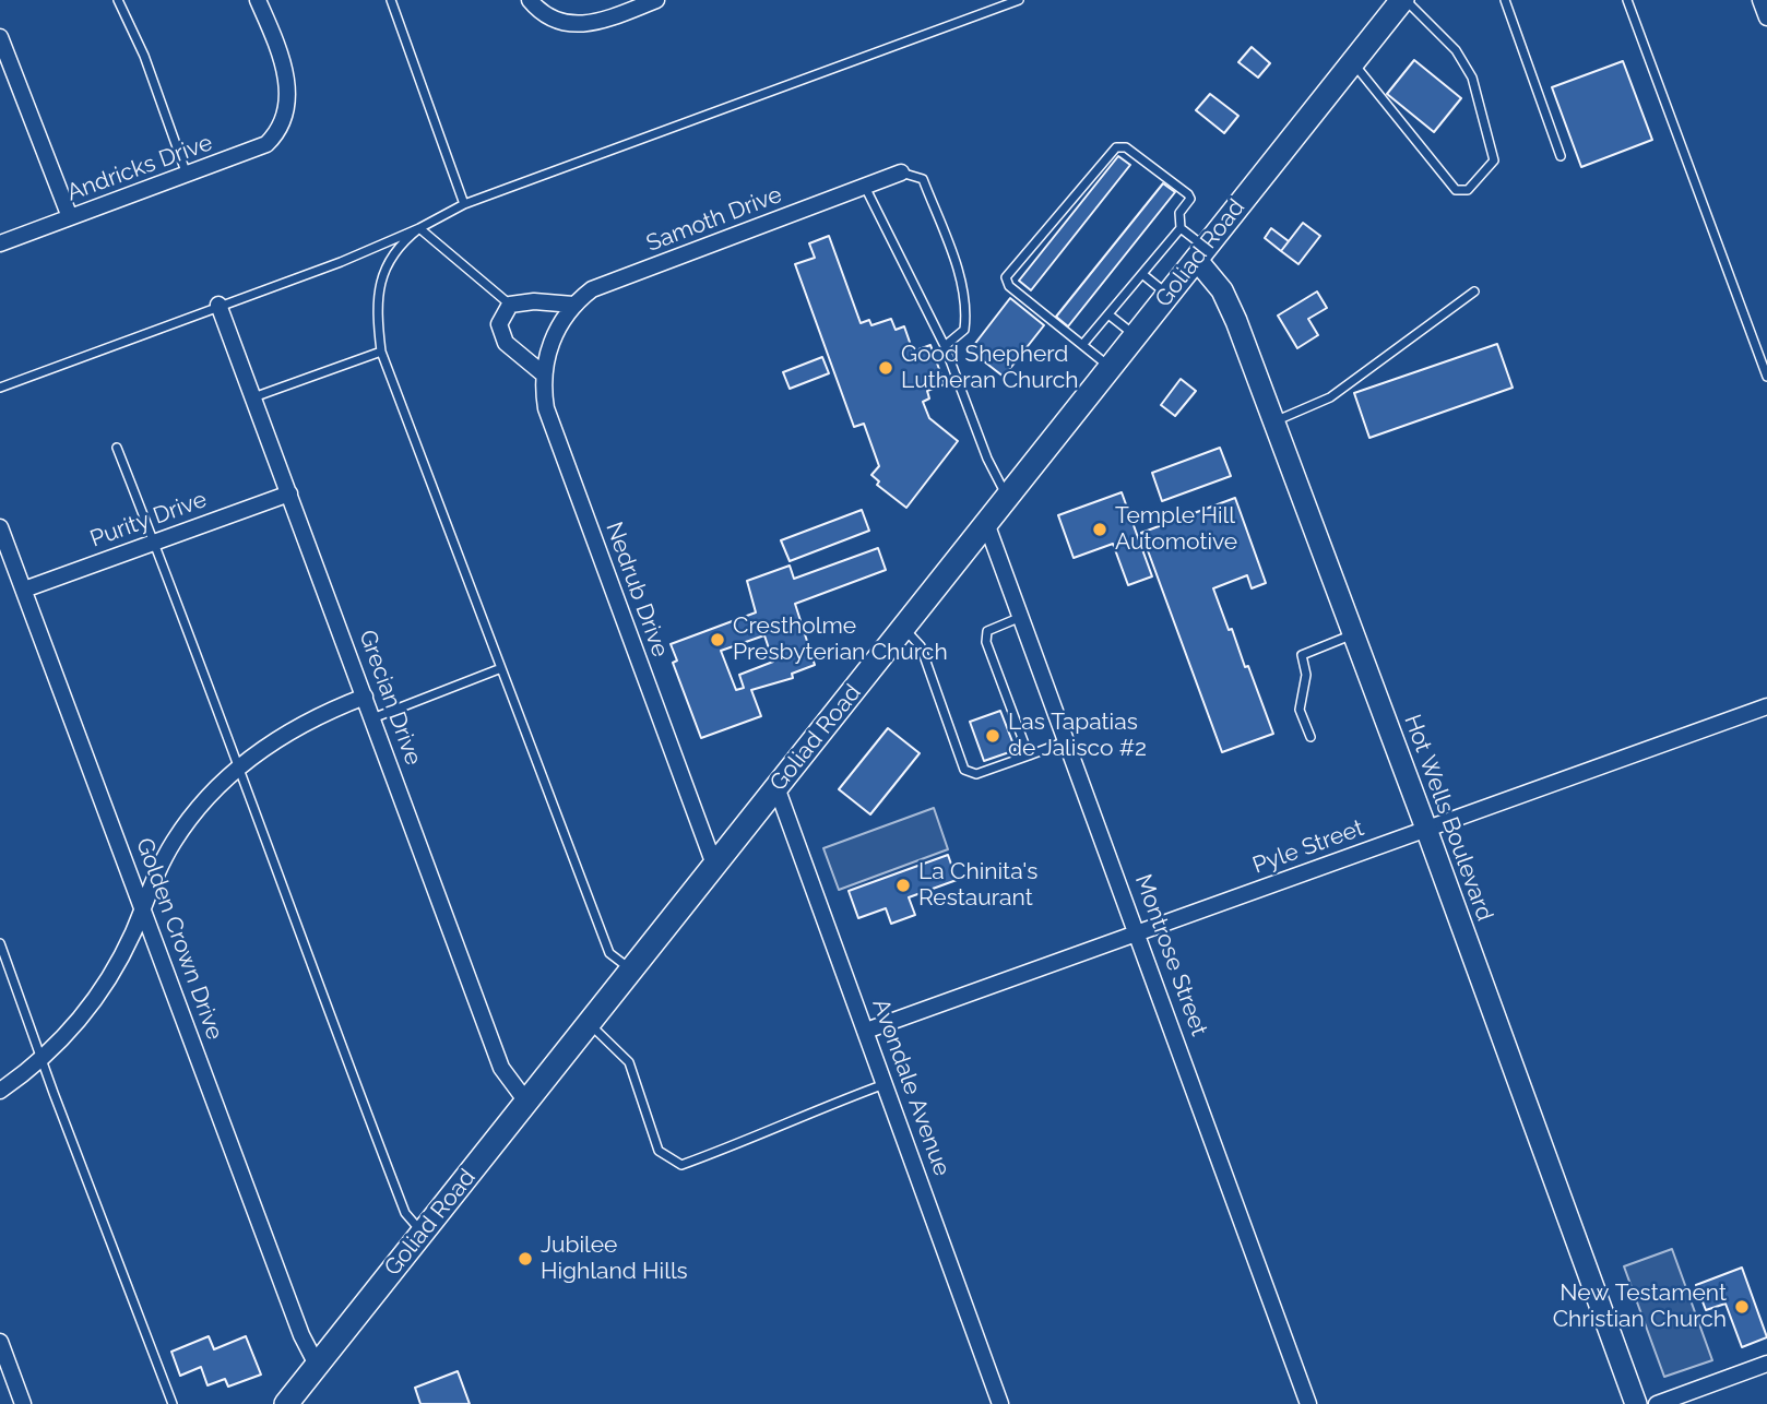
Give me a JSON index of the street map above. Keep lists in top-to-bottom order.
{
  "streets": {
    "main road": ["Goliad Road"],
    "street": [
      "Andricks Drive",
      "Samoth Drive",
      "Purity Drive",
      "Nedrub Drive",
      "Grecian Drive",
      "Hot Wells Boulevard",
      "Pyle Street",
      "Golden Crown Drive",
      "Montrose Street",
      "Avondale Avenue"
    ]
  },
  "crossings": [
    ["Samoth Drive", "Nedrub Drive"],
    ["Goliad Road", "Nedrub Drive"],
    ["Goliad Road", "Grecian Drive"],
    ["Goliad Road", "Hot Wells Boulevard"],
    ["Goliad Road", "Golden Crown Drive"],
    ["Goliad Road", "Montrose Street"],
    ["Goliad Road", "Avondale Avenue"],
    ["Purity Drive", "Grecian Drive"],
    ["Purity Drive", "Golden Crown Drive"],
    ["Hot Wells Boulevard", "Pyle Street"],
    ["Pyle Street", "Montrose Street"],
    ["Pyle Street", "Avondale Avenue"]
  ],
  "places": [
    "Good Shepherd Lutheran Church",
    "Temple Hill Automotive",
    "Crestholme Presbyterian Church",
    "Las Tapatias de Jalisco #2",
    "La Chinita's Restaurant",
    "Jubilee Highland Hills",
    "New Testament Christian Church"
  ]
}
